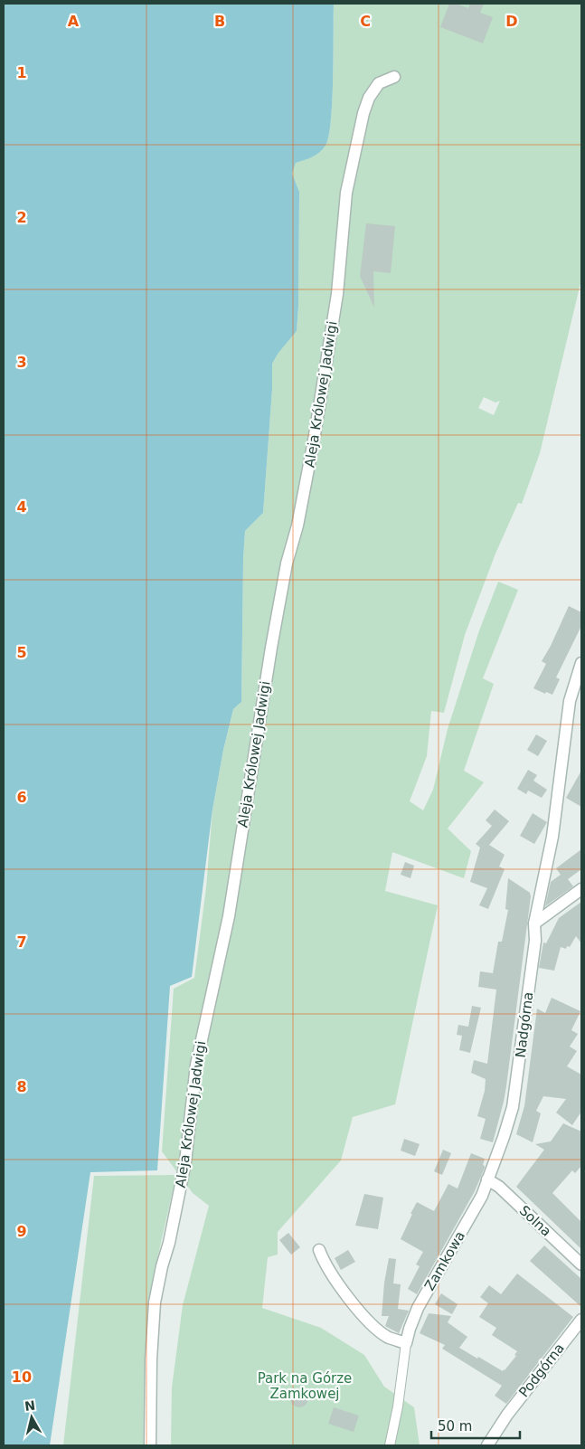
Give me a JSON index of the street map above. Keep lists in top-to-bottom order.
{
  "streets": {
    "street": [
      "Aleja Królowej Jadwigi",
      "Nadgórna",
      "Solna",
      "Zamkowa",
      "Podgórna"
    ]
  },
  "crossings": [
    ["Nadgórna", "Solna"],
    ["Nadgórna", "Zamkowa"],
    ["Solna", "Zamkowa"]
  ],
  "parks": ["Park na Górze Zamkowej"],
  "scale_bar": "50 m",
  "north": "top",
  "grid": {
    "columns": [
      "A",
      "B",
      "C",
      "D"
    ],
    "rows": [
      "1",
      "2",
      "3",
      "4",
      "5",
      "6",
      "7",
      "8",
      "9",
      "10"
    ]
  }
}
